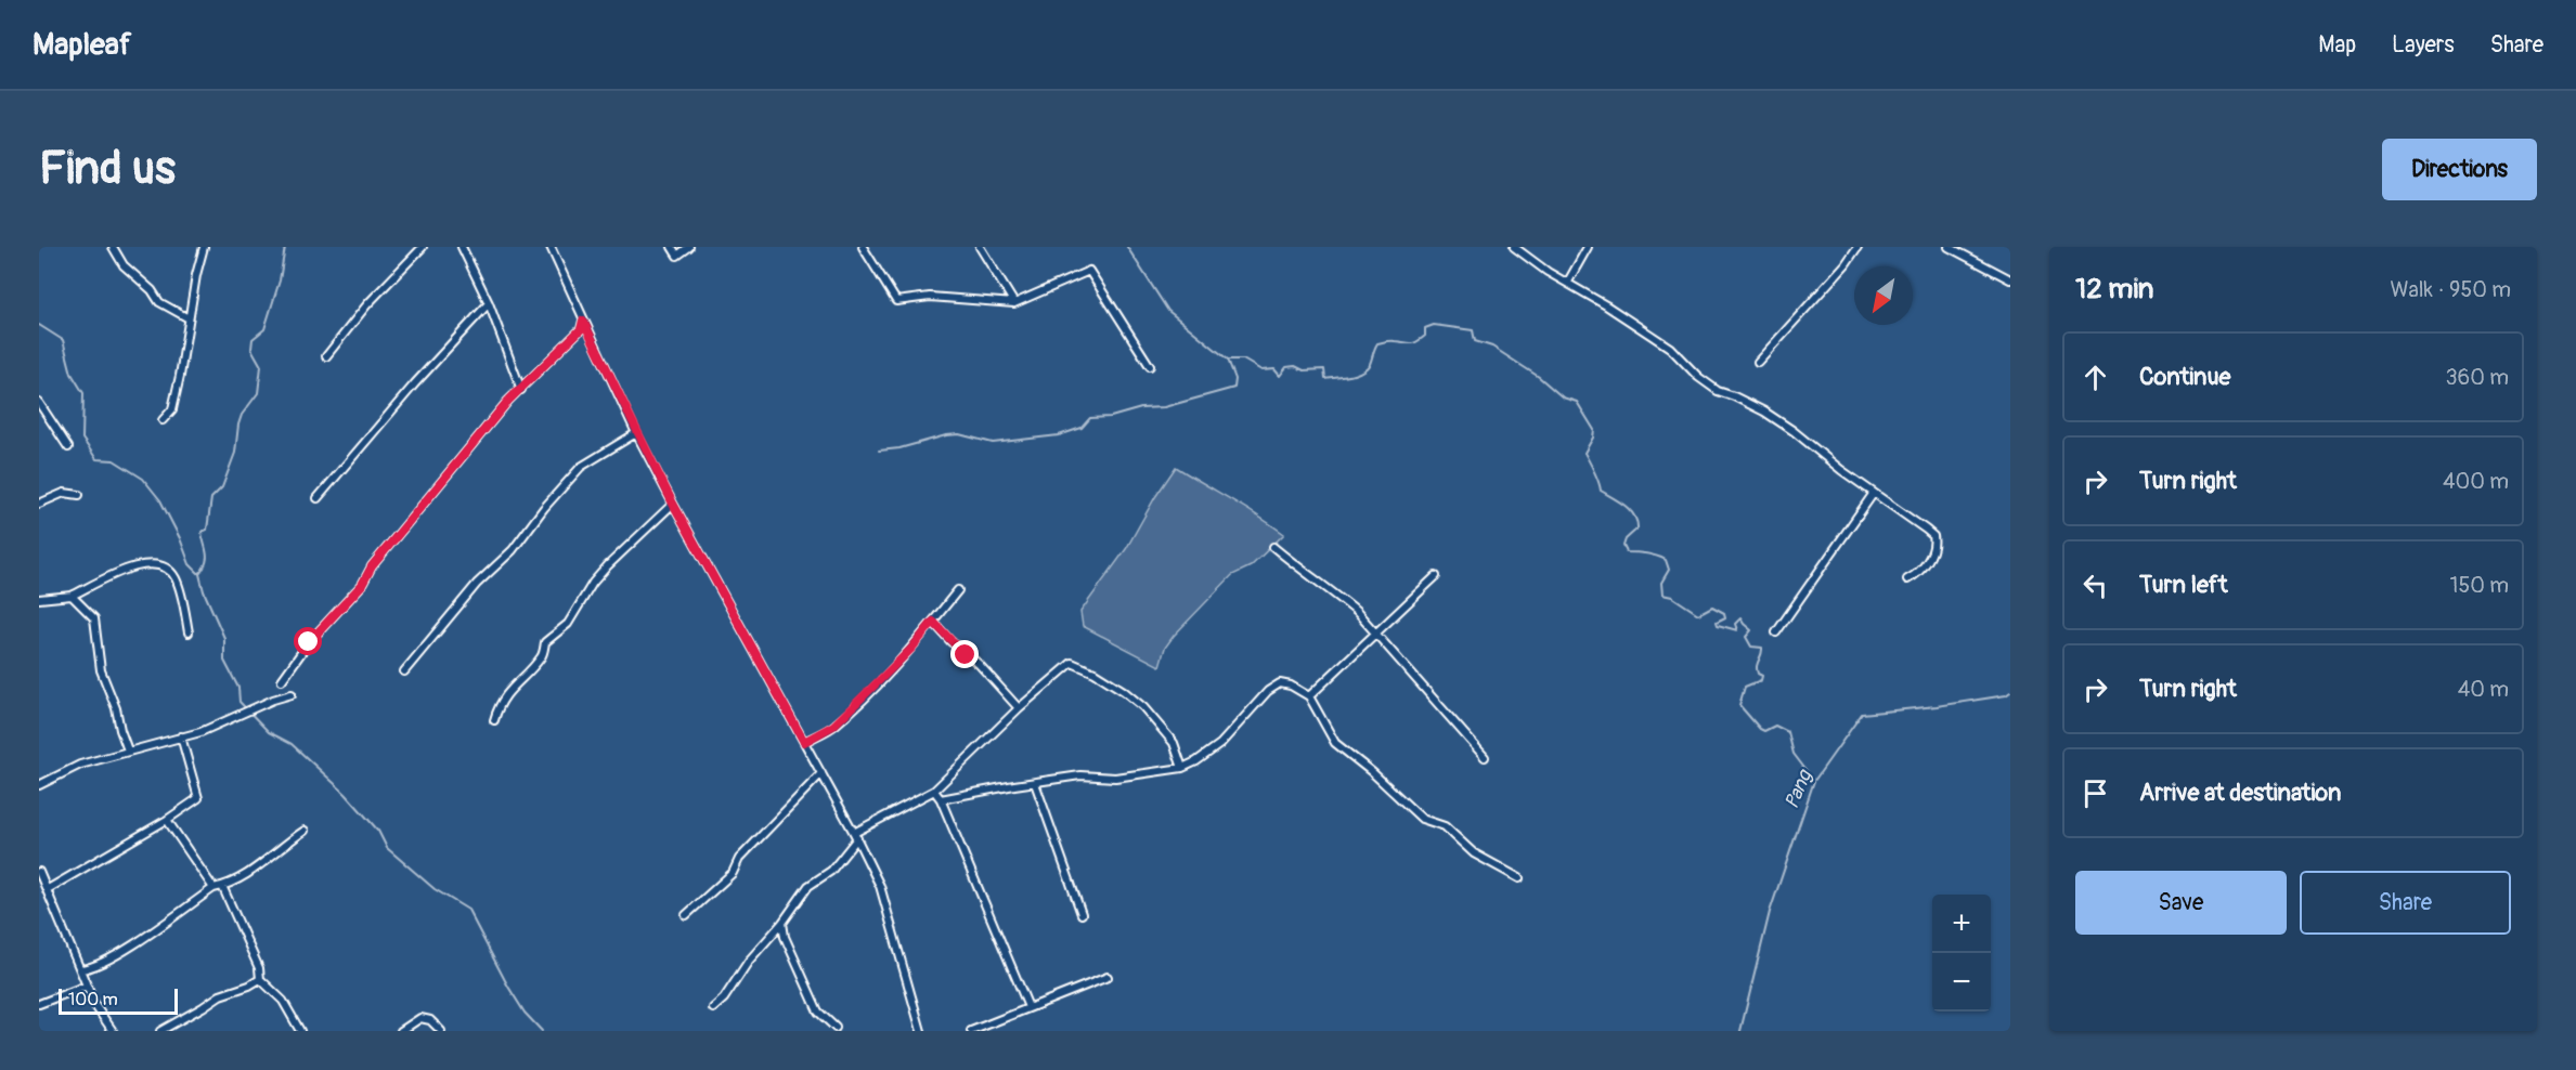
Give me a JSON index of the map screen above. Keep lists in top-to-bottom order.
{
  "water": ["Pang"],
  "scale_bar": "100 m",
  "north": "bottom left",
  "page": {
    "header": "Mapleaf",
    "nav": ["Map", "Layers", "Share"],
    "buttons": [
      "Directions",
      ["Save", "Share"]
    ],
    "title": "Find us",
    "heading": ["12 min", "Walk · 950 m"],
    "list": [
      ["Continue", "360 m"],
      ["Turn right", "400 m"],
      ["Turn left", "150 m"],
      ["Turn right", "40 m"],
      "Arrive at destination"
    ],
    "map_buttons": ["+", "−"],
    "scale": "100 m"
  }
}
